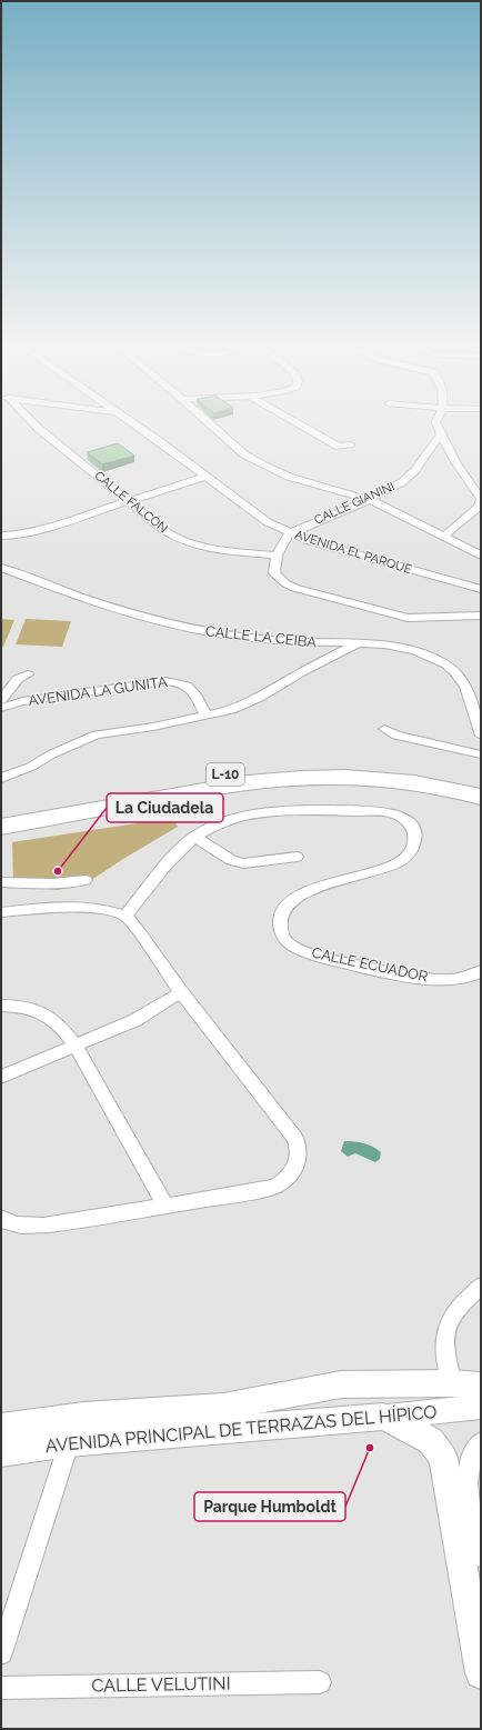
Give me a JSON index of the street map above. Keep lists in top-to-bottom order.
{
  "streets": {
    "highway": ["L-10"],
    "main road": ["AVENIDA PRINCIPAL DE TERRAZAS DEL HÍPICO"],
    "street": [
      "CALLE FALCÓN",
      "CALLE GIANINI",
      "AVENIDA EL PARQUE",
      "CALLE LA CEIBA",
      "AVENIDA LA GUNITA",
      "CALLE ECUADOR",
      "CALLE VELUTINI"
    ]
  },
  "crossings": [
    ["CALLE GIANINI", "AVENIDA EL PARQUE"]
  ],
  "places": ["La Ciudadela", "Parque Humboldt"]
}
